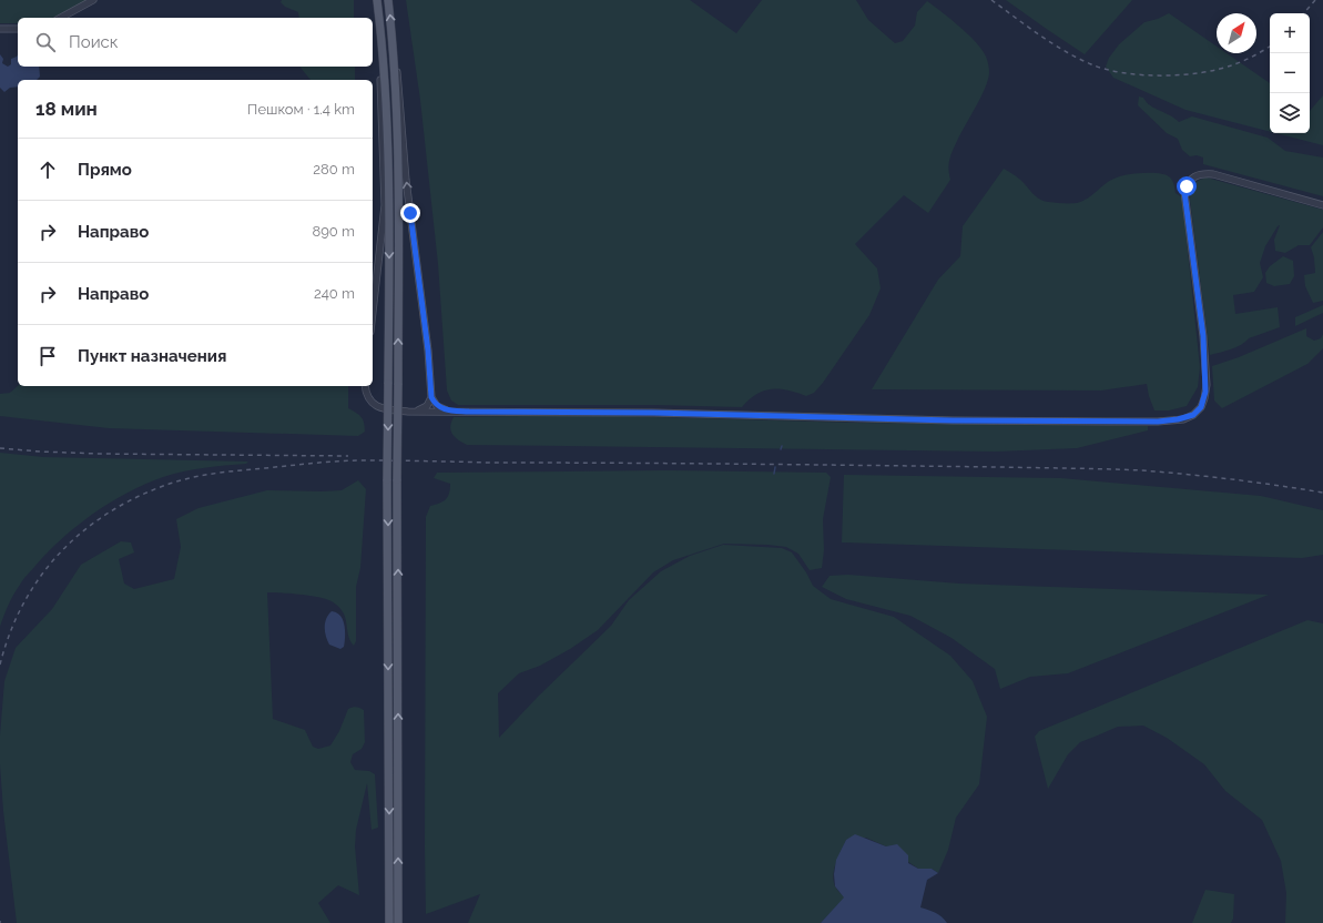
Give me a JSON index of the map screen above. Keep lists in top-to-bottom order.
{
  "north": "top right",
  "page": {
    "map_buttons": ["+", "−"],
    "search": "Поиск",
    "heading": ["18 мин", "Пешком · 1.4 km"],
    "list": [
      ["Прямо", "280 m"],
      ["Направо", "890 m"],
      ["Направо", "240 m"],
      "Пункт назначения"
    ]
  }
}
